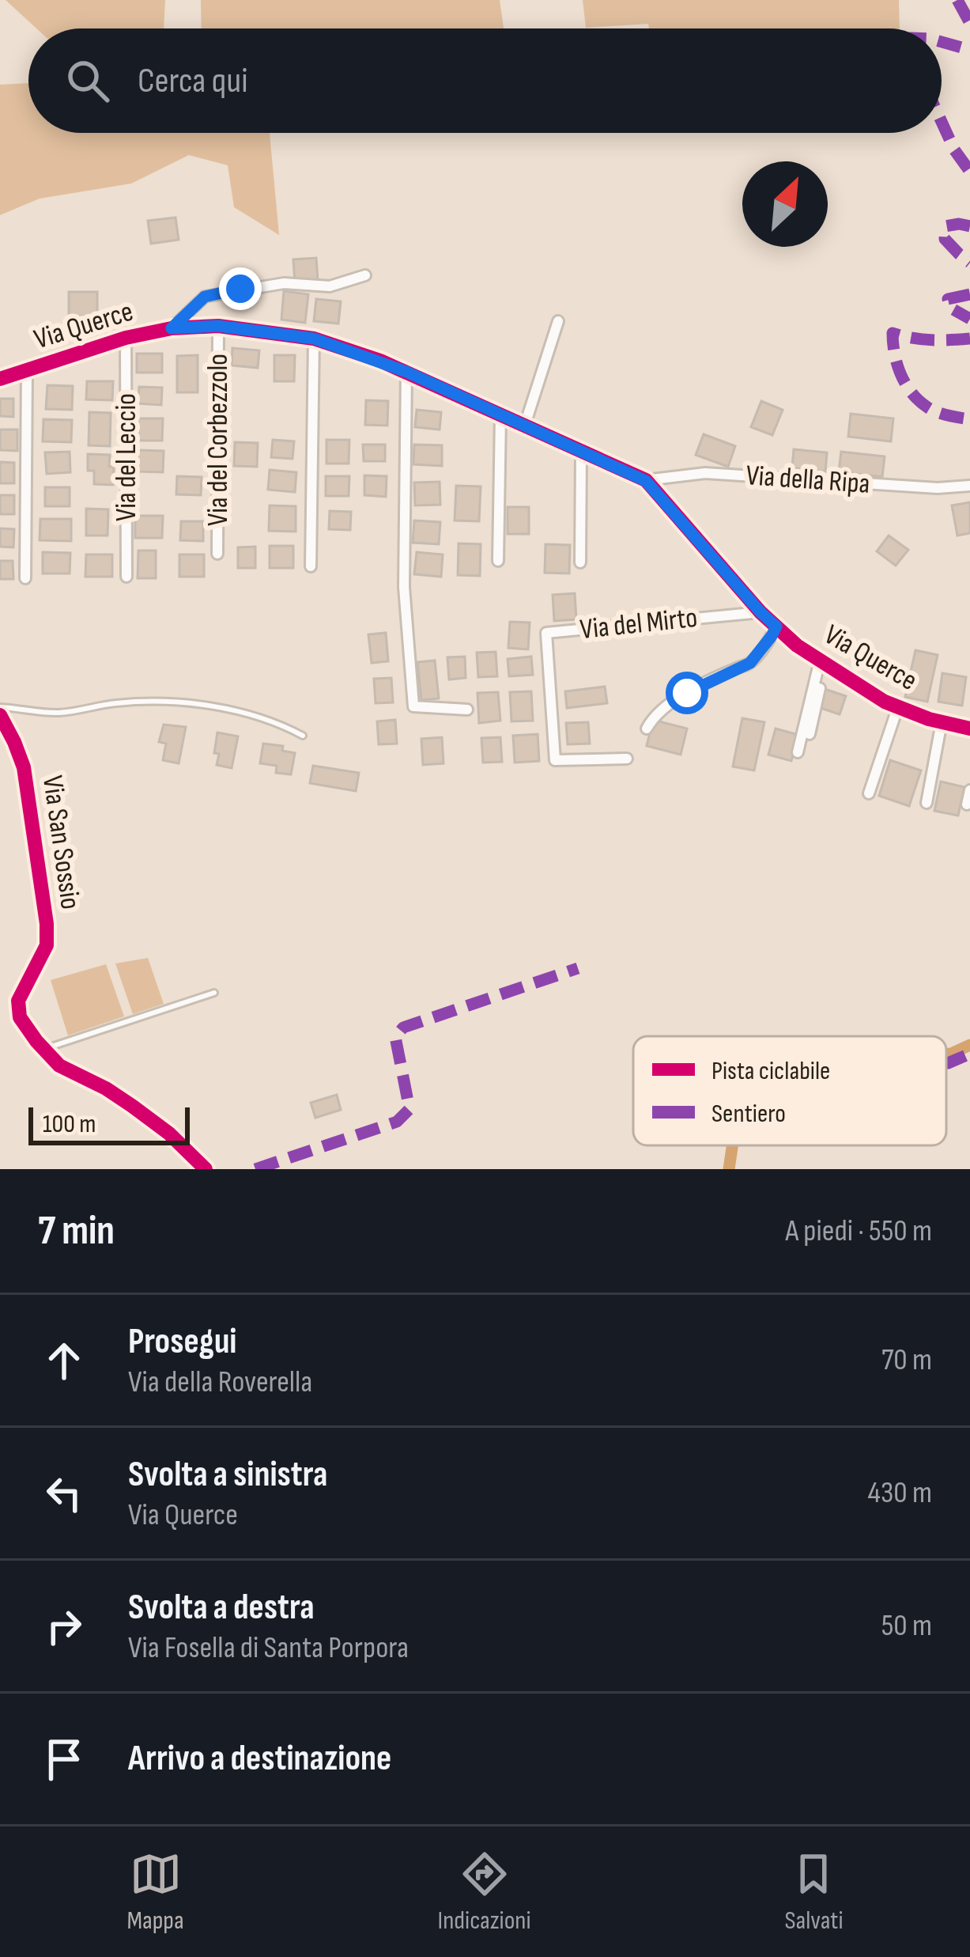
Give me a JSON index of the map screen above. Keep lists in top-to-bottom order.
{
  "streets": {
    "street": [
      "Via Querce",
      "Via del Corbezzolo",
      "Via del Leccio",
      "Via della Ripa",
      "Via del Mirto",
      "Via San Sossio"
    ]
  },
  "crossings": [
    ["Via Querce", "Via del Corbezzolo"],
    ["Via Querce", "Via del Leccio"],
    ["Via Querce", "Via della Ripa"],
    ["Via Querce", "Via del Mirto"]
  ],
  "legend": ["Pista ciclabile", "Sentiero"],
  "scale_bar": "100 m",
  "north": "top right",
  "page": {
    "search": "Cerca qui",
    "scale": "100 m",
    "heading": ["7 min", "A piedi · 550 m"],
    "list": [
      ["Prosegui", "Via della Roverella", "70 m"],
      ["Svolta a sinistra", "Via Querce", "430 m"],
      ["Svolta a destra", "Via Fosella di Santa Porpora", "50 m"],
      "Arrivo a destinazione"
    ],
    "nav": ["Mappa", "Indicazioni", "Salvati"]
  }
}
